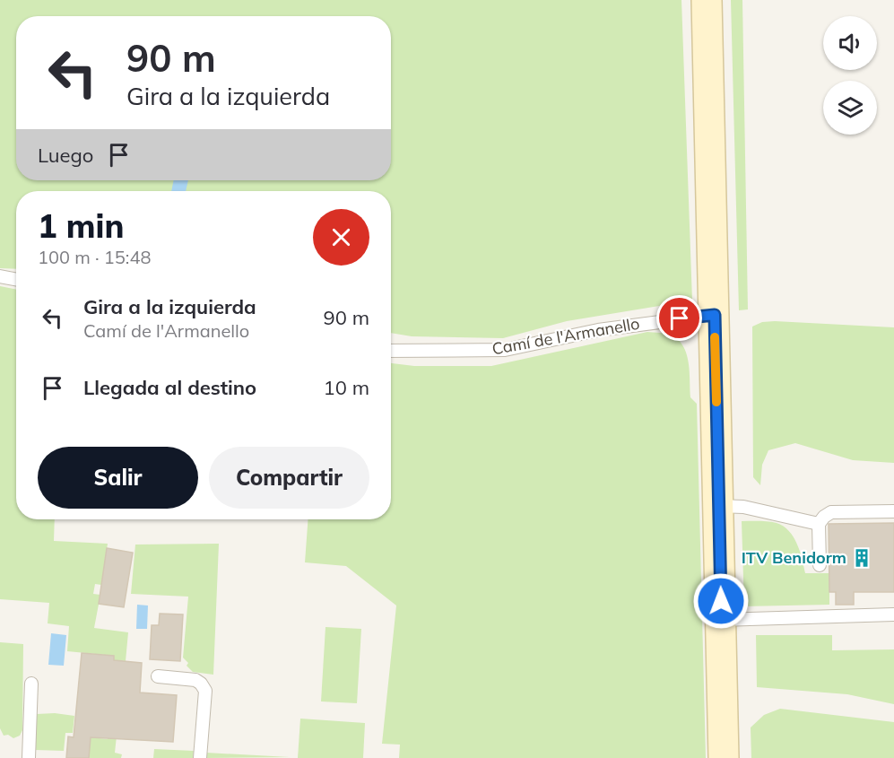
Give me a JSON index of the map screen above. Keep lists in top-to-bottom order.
{
  "streets": {
    "lane": ["Camí de l'Armanello"]
  },
  "places": {
    "building": ["ITV Benidorm"]
  },
  "page": {
    "turn": ["90 m", "Gira a la izquierda"],
    "then": "Luego",
    "heading": ["1 min", "100 m · 15:48"],
    "list": [
      {
        "name": "Gira a la izquierda",
        "note": "Camí de l'Armanello",
        "value": "90 m"
      },
      {
        "name": "Llegada al destino",
        "value": "10 m"
      }
    ],
    "buttons": ["Salir", "Compartir"]
  }
}
